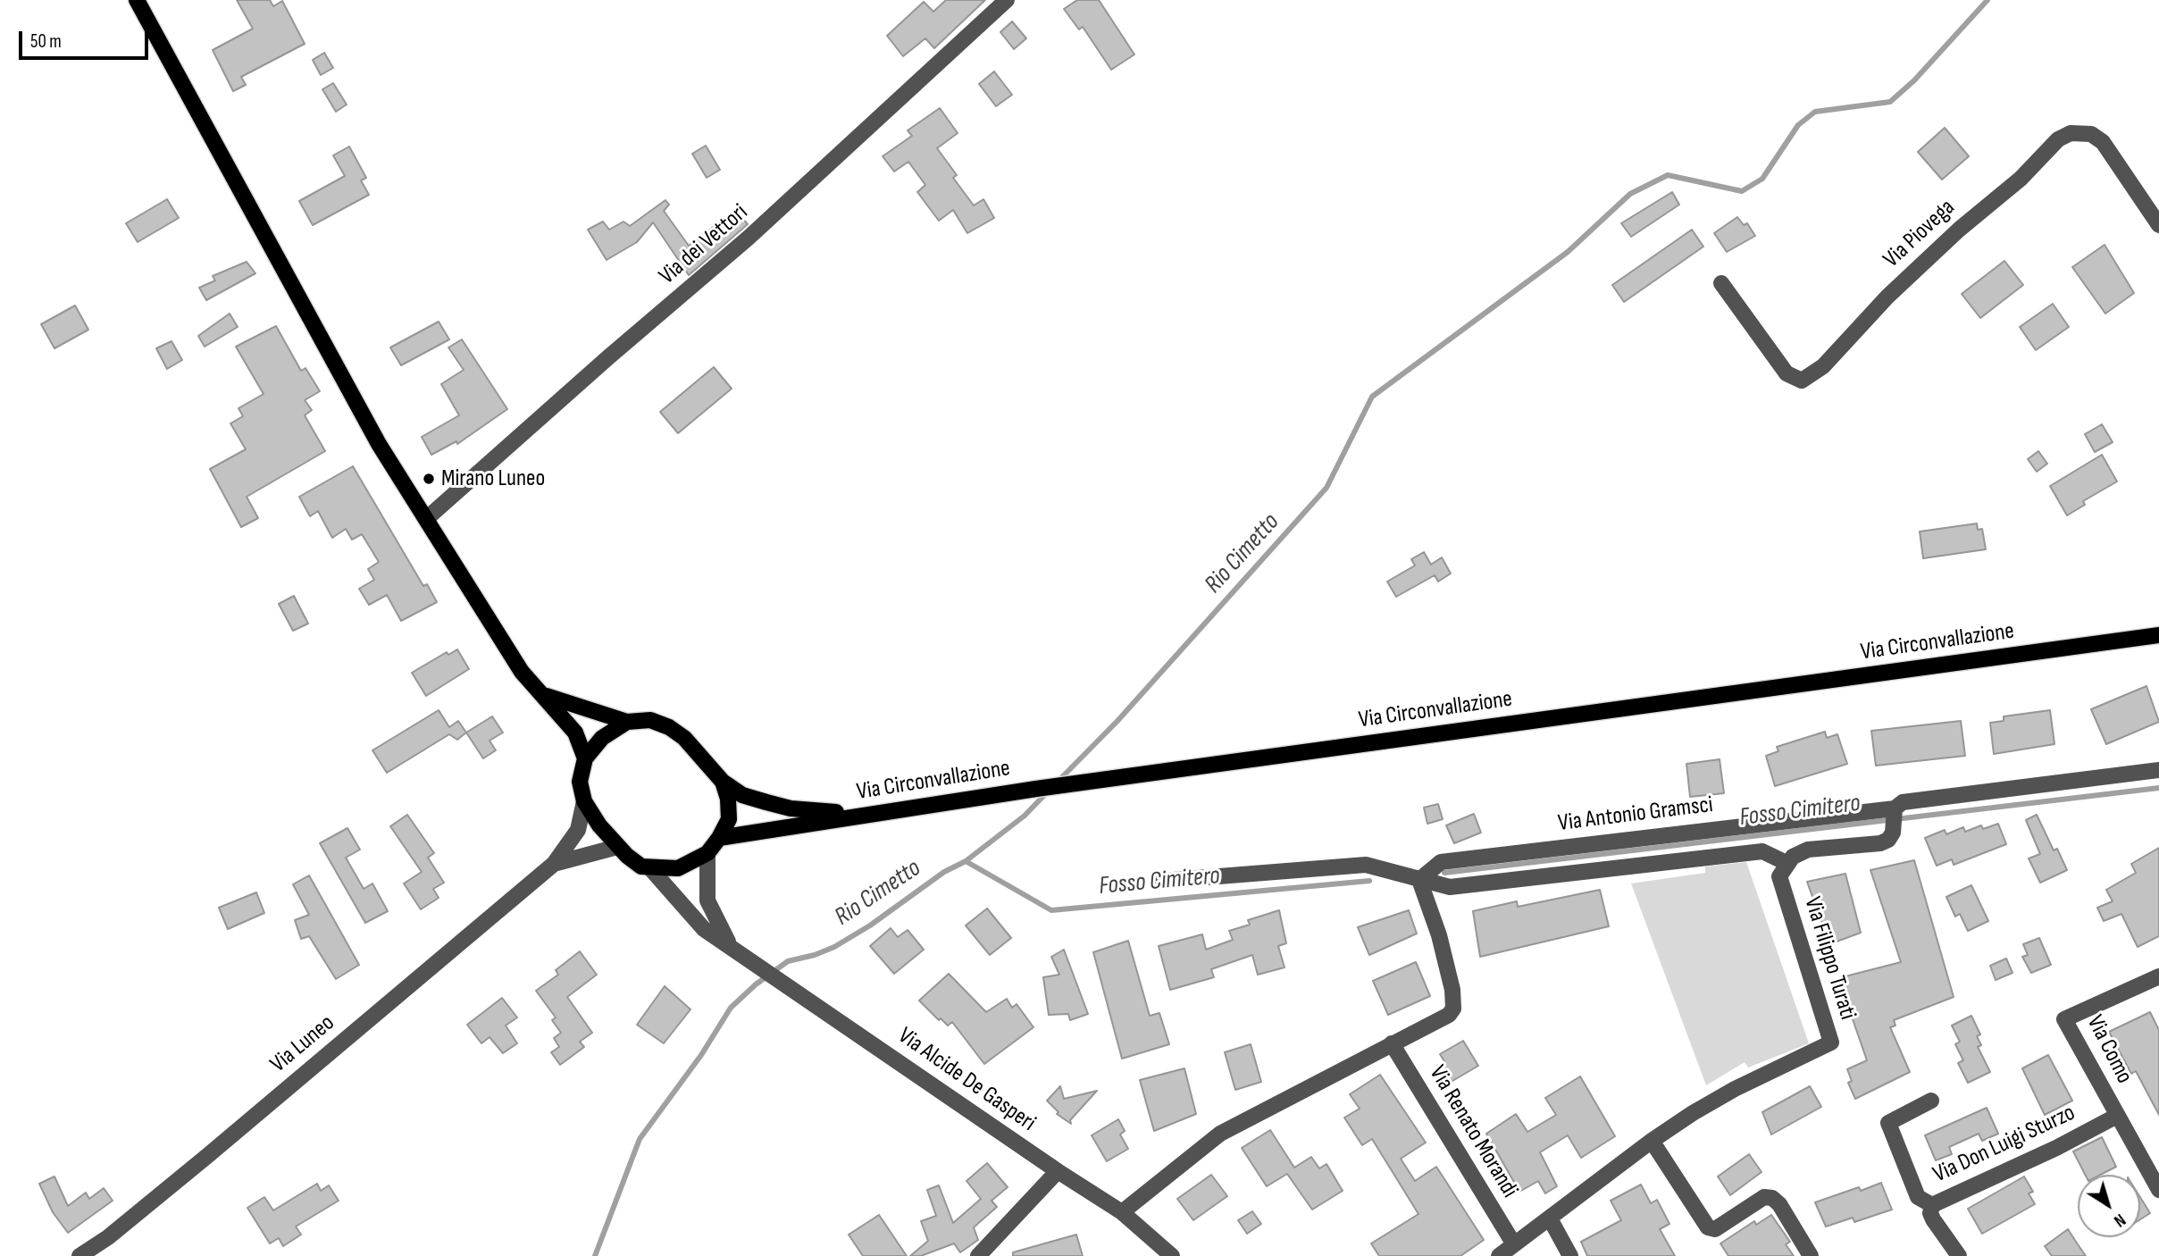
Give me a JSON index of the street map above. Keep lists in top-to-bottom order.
{
  "streets": {
    "main road": ["Via Circonvallazione"],
    "street": [
      "Via Piovega",
      "Via dei Vettori",
      "Via Antonio Gramsci",
      "Via Filippo Turati",
      "Via Luneo",
      "Via Como",
      "Via Alcide De Gasperi",
      "Via Renato Morandi",
      "Via Don Luigi Sturzo"
    ]
  },
  "crossings": [
    ["Via Circonvallazione", "Via Alcide De Gasperi"],
    ["Via Filippo Turati", "Via Renato Morandi"],
    ["Via Como", "Via Don Luigi Sturzo"]
  ],
  "water": ["Rio Cimetto", "Fosso Cimitero"],
  "places": ["Mirano Luneo"],
  "scale_bar": "50 m",
  "north": "bottom right"
}
